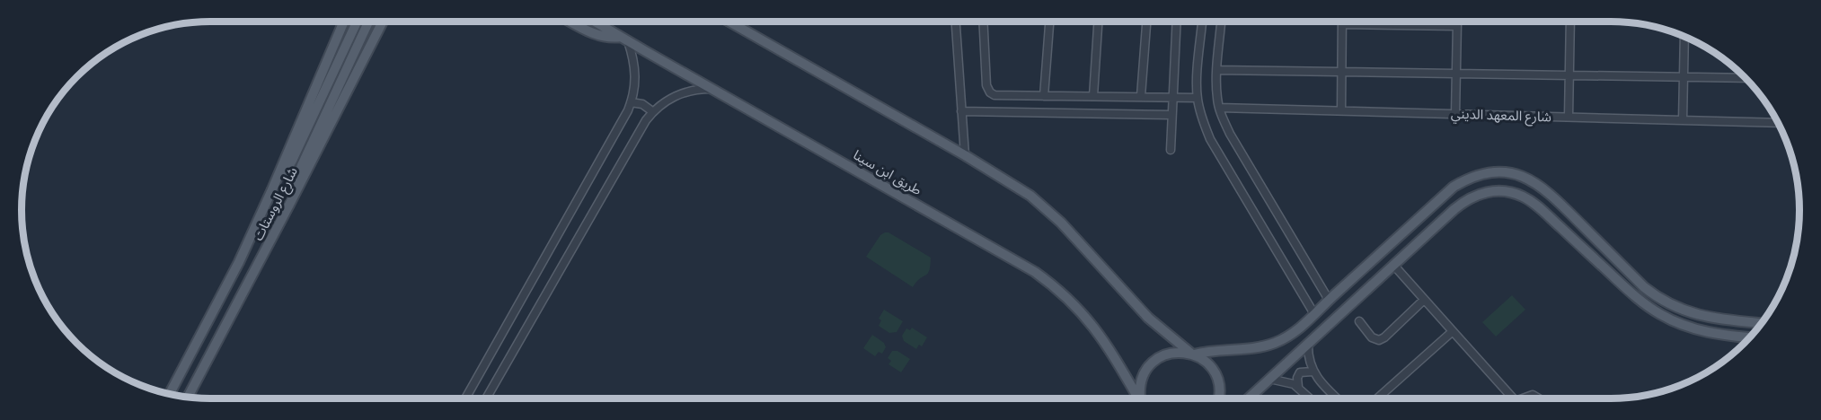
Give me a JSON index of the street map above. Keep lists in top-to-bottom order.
{
  "streets": {
    "main road": ["طريق ابن سينا", "شارع الروستات"],
    "street": ["شارع المعهد الديني"]
  }
}
